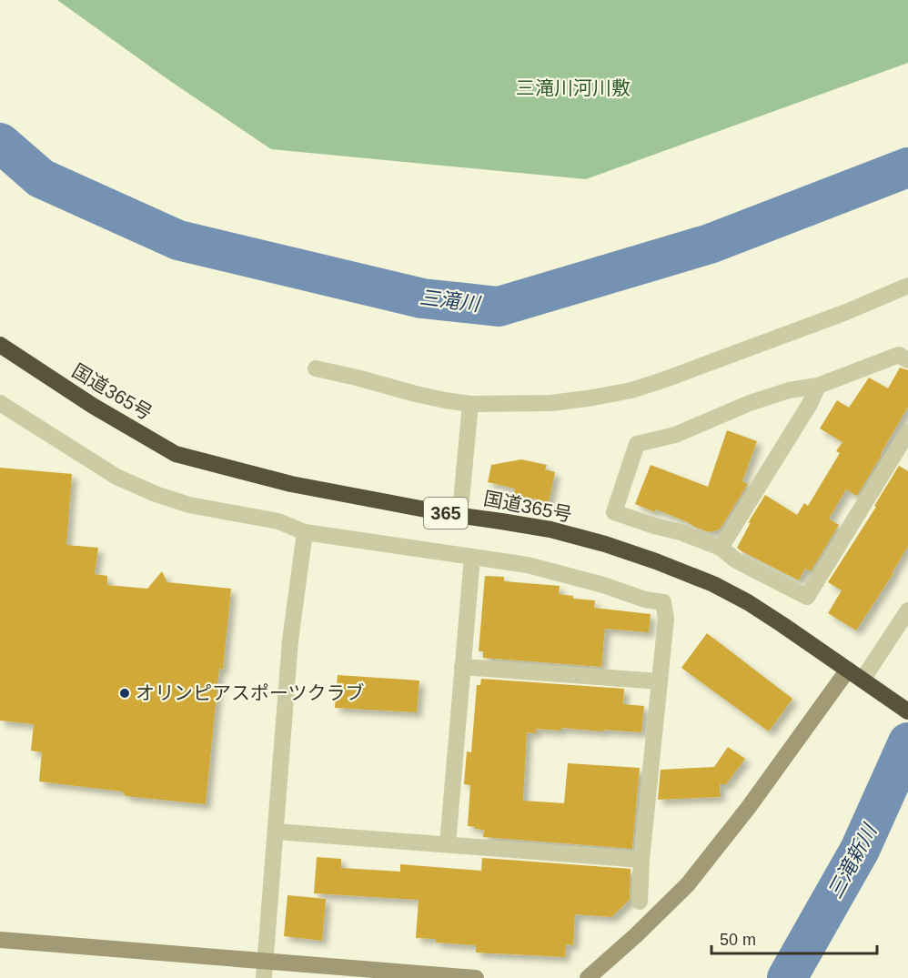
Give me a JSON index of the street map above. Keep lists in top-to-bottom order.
{
  "streets": {
    "highway": ["国道365号", "365"]
  },
  "water": ["三滝川", "三滝新川"],
  "parks": ["三滝川河川敷"],
  "places": ["オリンピアスポーツクラブ"],
  "scale_bar": "50 m"
}
